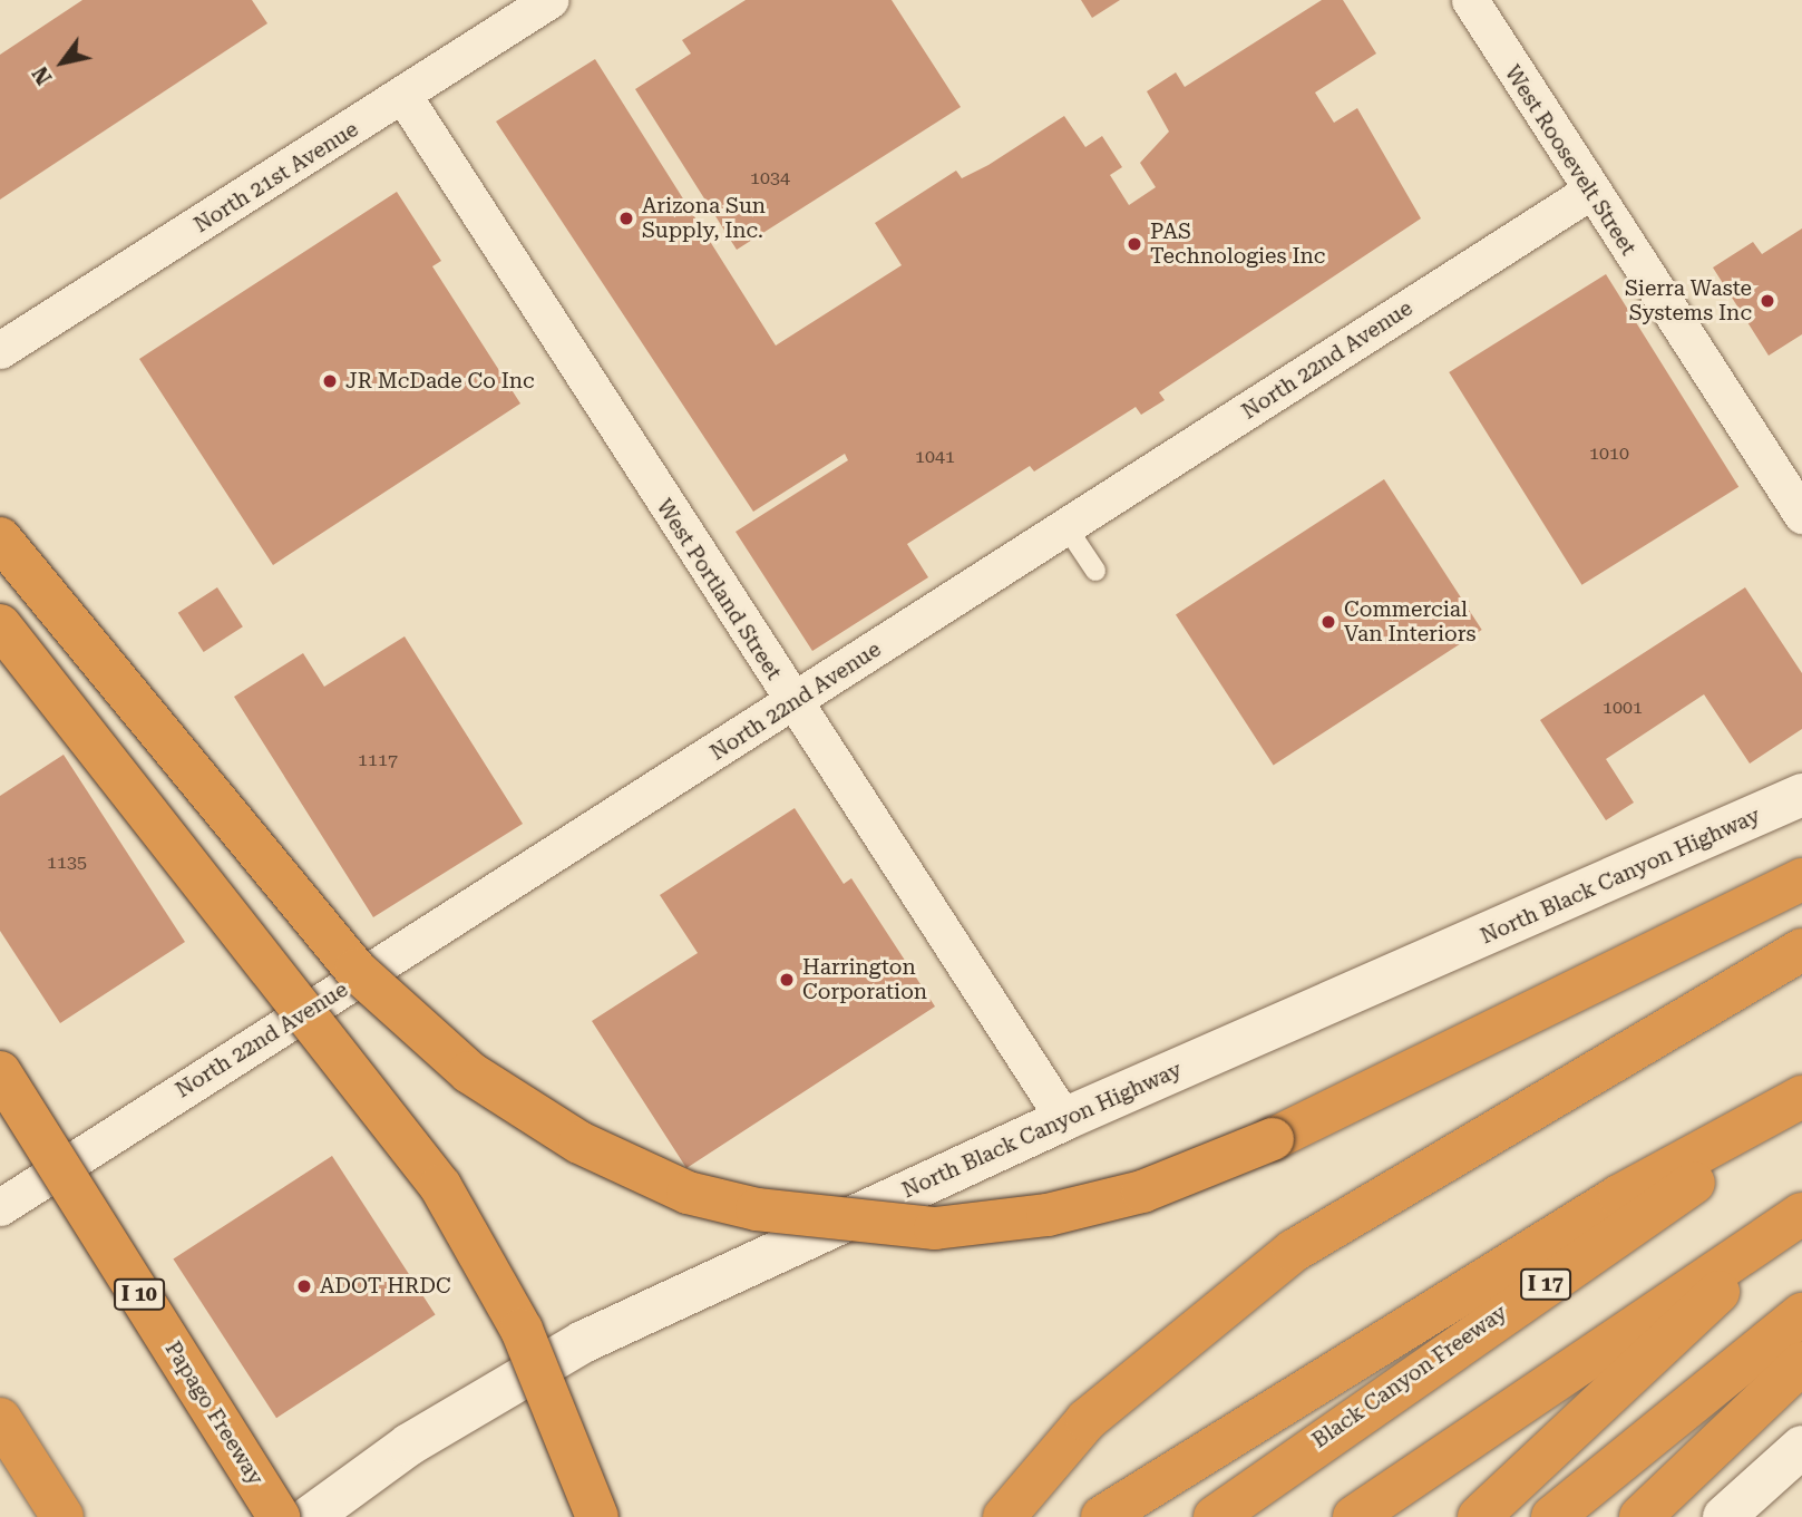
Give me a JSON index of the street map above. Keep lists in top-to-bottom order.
{
  "streets": {
    "highway": [
      "I 17",
      "I 10",
      "Black Canyon Freeway",
      "Papago Freeway"
    ],
    "main road": ["North Black Canyon Highway"],
    "street": [
      "West Roosevelt Street",
      "North 21st Avenue",
      "North 22nd Avenue",
      "West Portland Street"
    ]
  },
  "crossings": [
    ["West Roosevelt Street", "North 22nd Avenue"],
    ["North 21st Avenue", "West Portland Street"],
    ["North 22nd Avenue", "West Portland Street"],
    ["West Portland Street", "North Black Canyon Highway"]
  ],
  "places": [
    "Arizona Sun Supply, Inc.",
    "PAS Technologies Inc",
    "Sierra Waste Systems Inc",
    "JR McDade Co Inc",
    "Commercial Van Interiors",
    "Harrington Corporation",
    "ADOT HRDC"
  ],
  "house_numbers": [
    "1034",
    "1010",
    "1041",
    "1001",
    "1117",
    "1135"
  ],
  "north": "bottom left"
}
